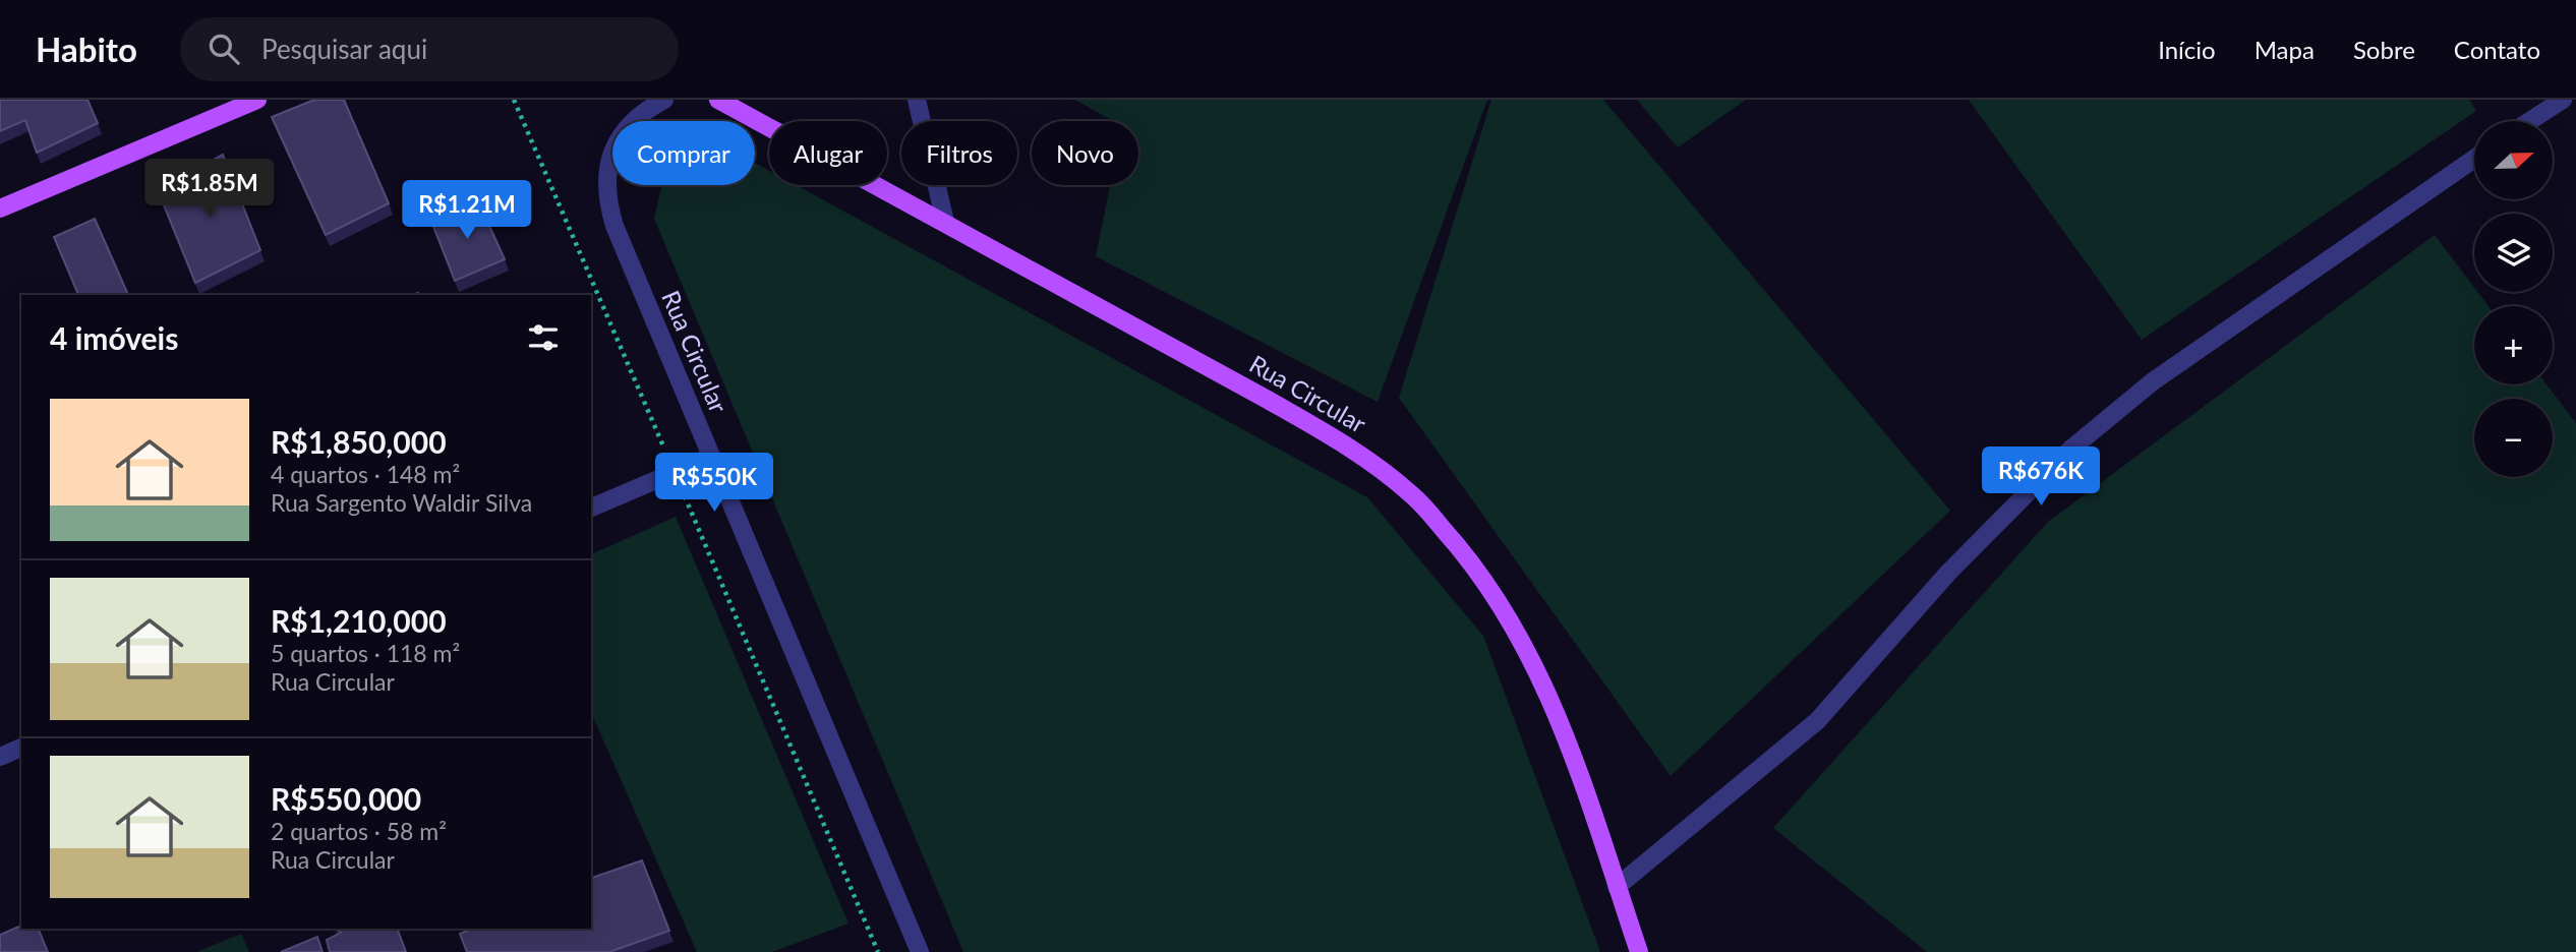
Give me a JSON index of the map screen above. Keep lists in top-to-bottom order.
{
  "streets": {
    "main road": ["Rua Circular"]
  },
  "north": "right",
  "page": {
    "header": "Habito",
    "search": "Pesquisar aqui",
    "nav": [
      "Início",
      "Mapa",
      "Sobre",
      "Contato"
    ],
    "map_buttons": ["+", "−"],
    "chip": [
      "Comprar",
      "Alugar",
      "Filtros",
      "Novo"
    ],
    "price": [
      "R$1.85M",
      "R$1.21M",
      "R$676K",
      "R$550K"
    ],
    "heading": "4 imóveis",
    "list": [
      {
        "name": "R$1,850,000",
        "note": "4 quartos · 148 m² · Rua Sargento Waldir Silva"
      },
      {
        "name": "R$1,210,000",
        "note": "5 quartos · 118 m² · Rua Circular"
      },
      {
        "name": "R$550,000",
        "note": "2 quartos · 58 m² · Rua Circular"
      }
    ]
  }
}
